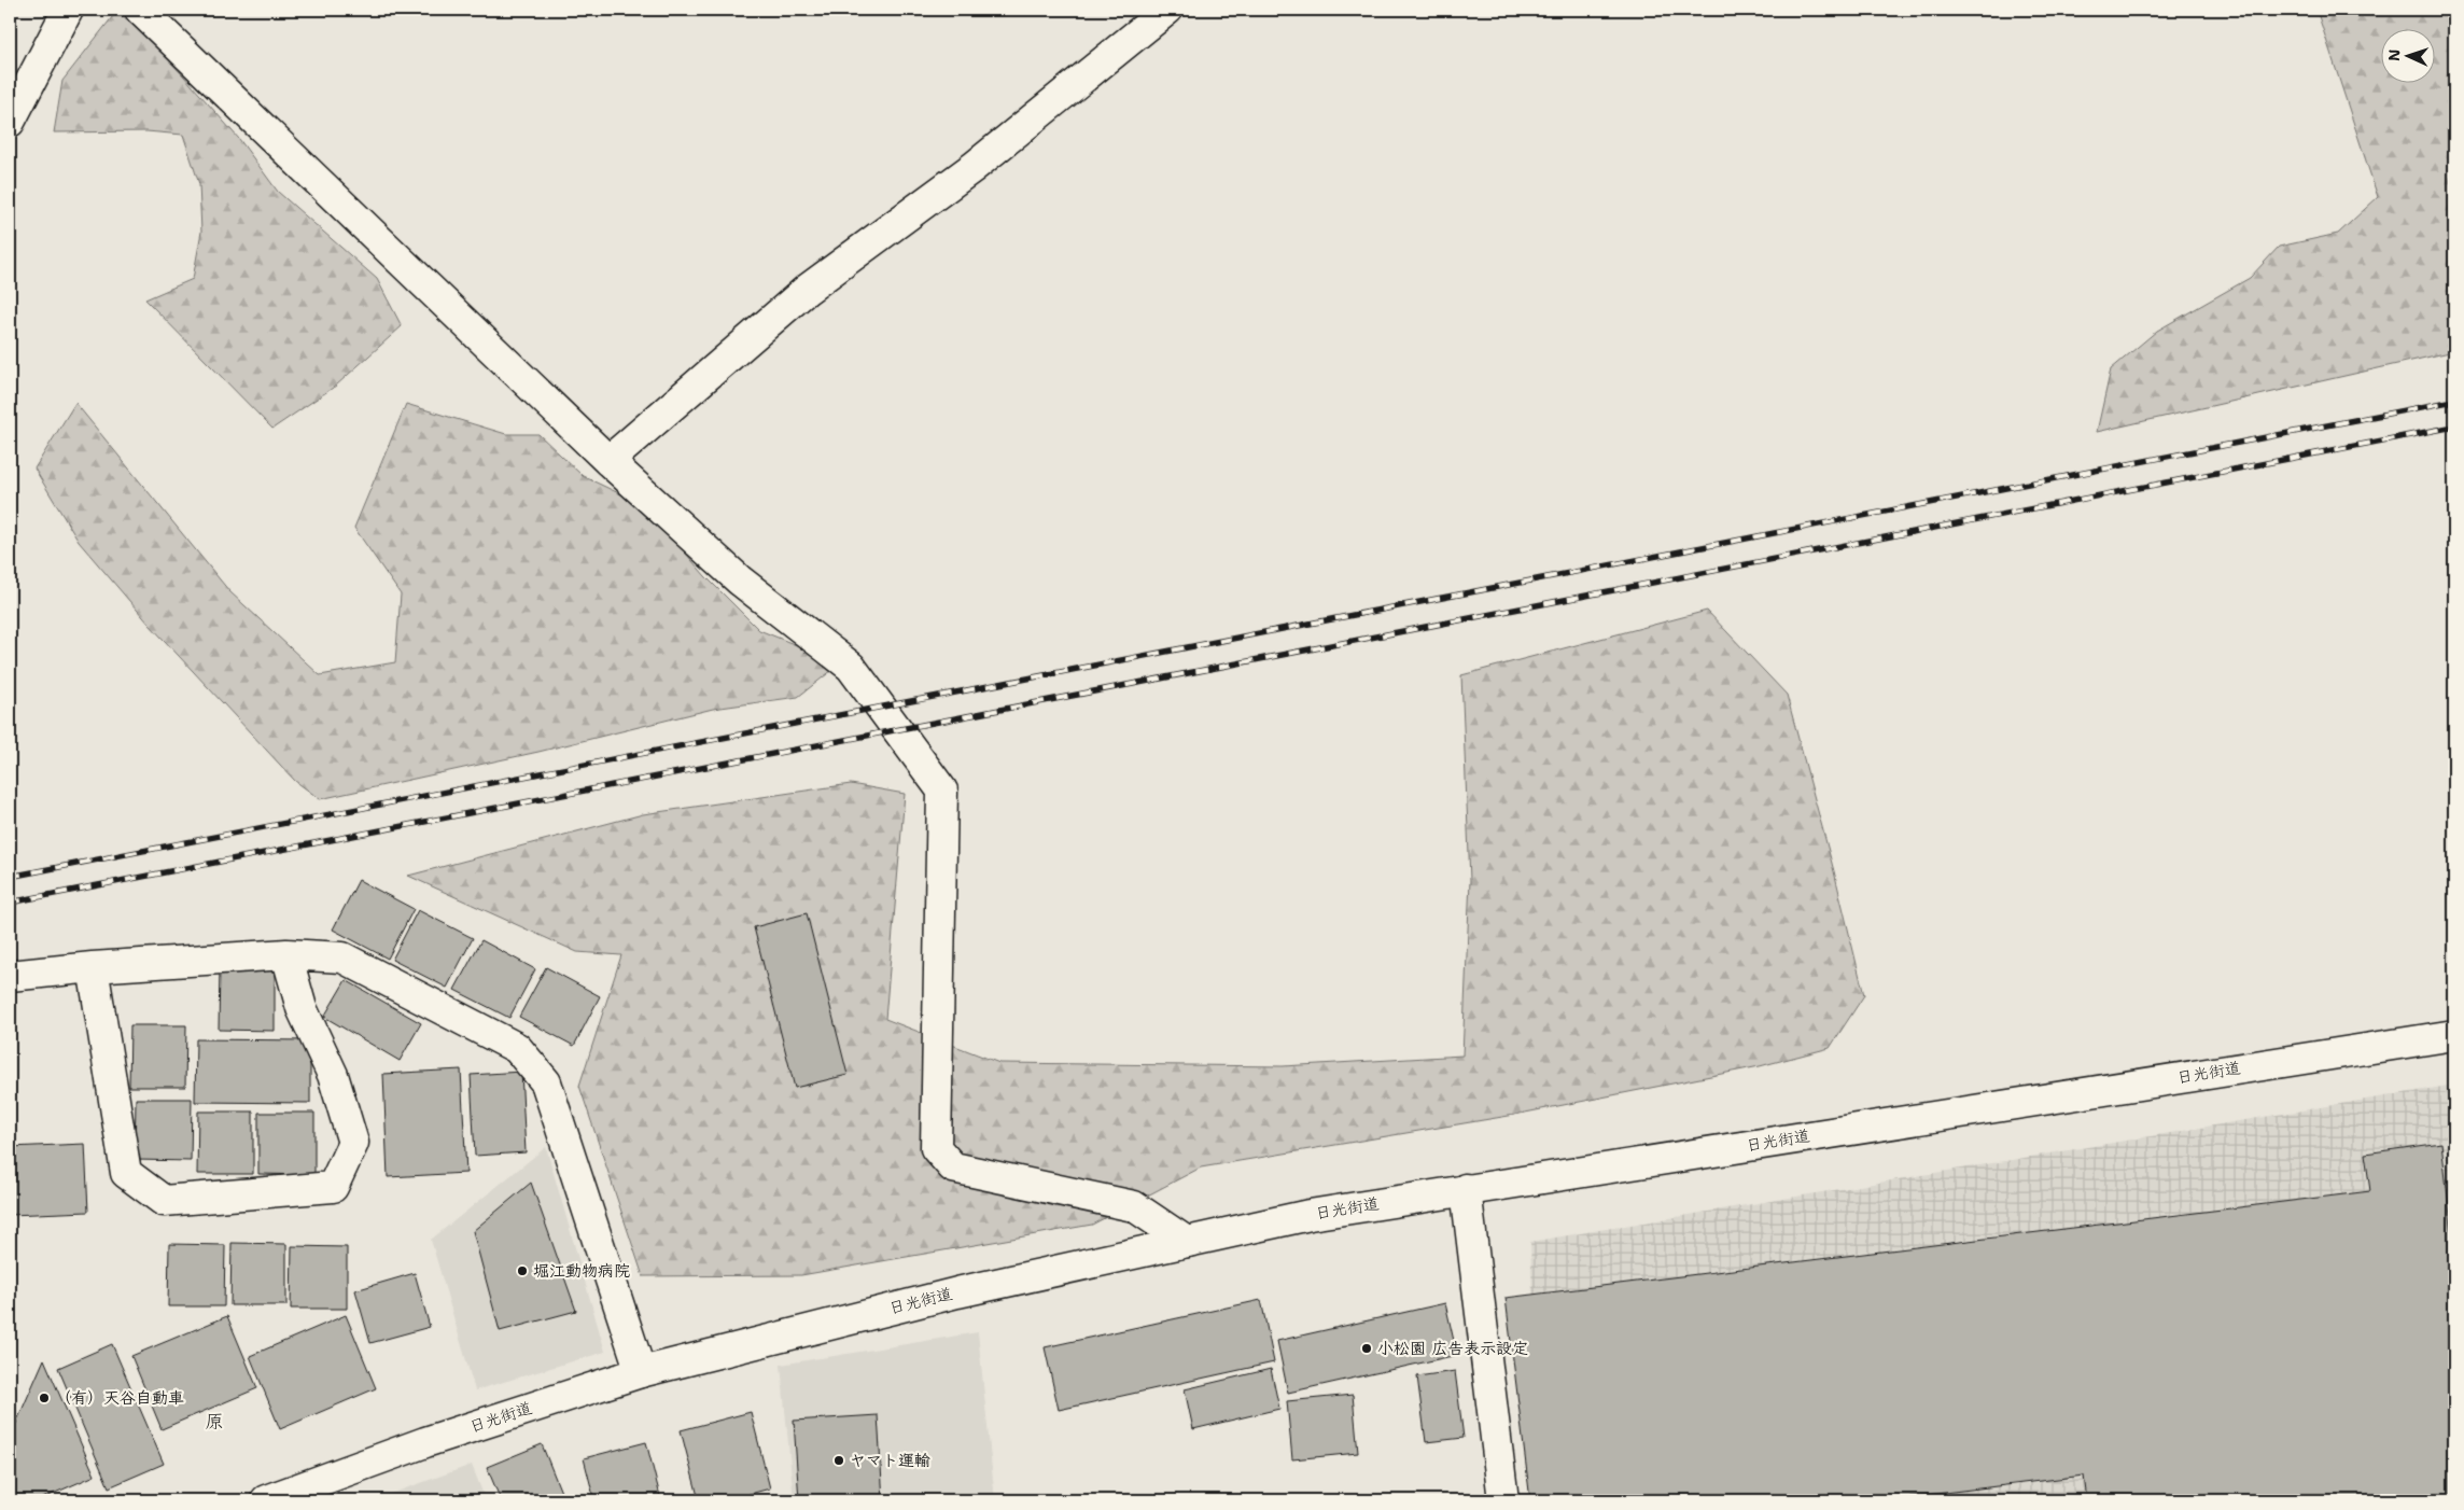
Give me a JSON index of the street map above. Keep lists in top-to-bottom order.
{
  "streets": {
    "street": ["日光街道"]
  },
  "districts": ["原"],
  "places": [
    "堀江動物病院",
    "小松園 広告表示設定",
    "（有）天谷自動車",
    "ヤマト運輸"
  ],
  "north": "left"
}
